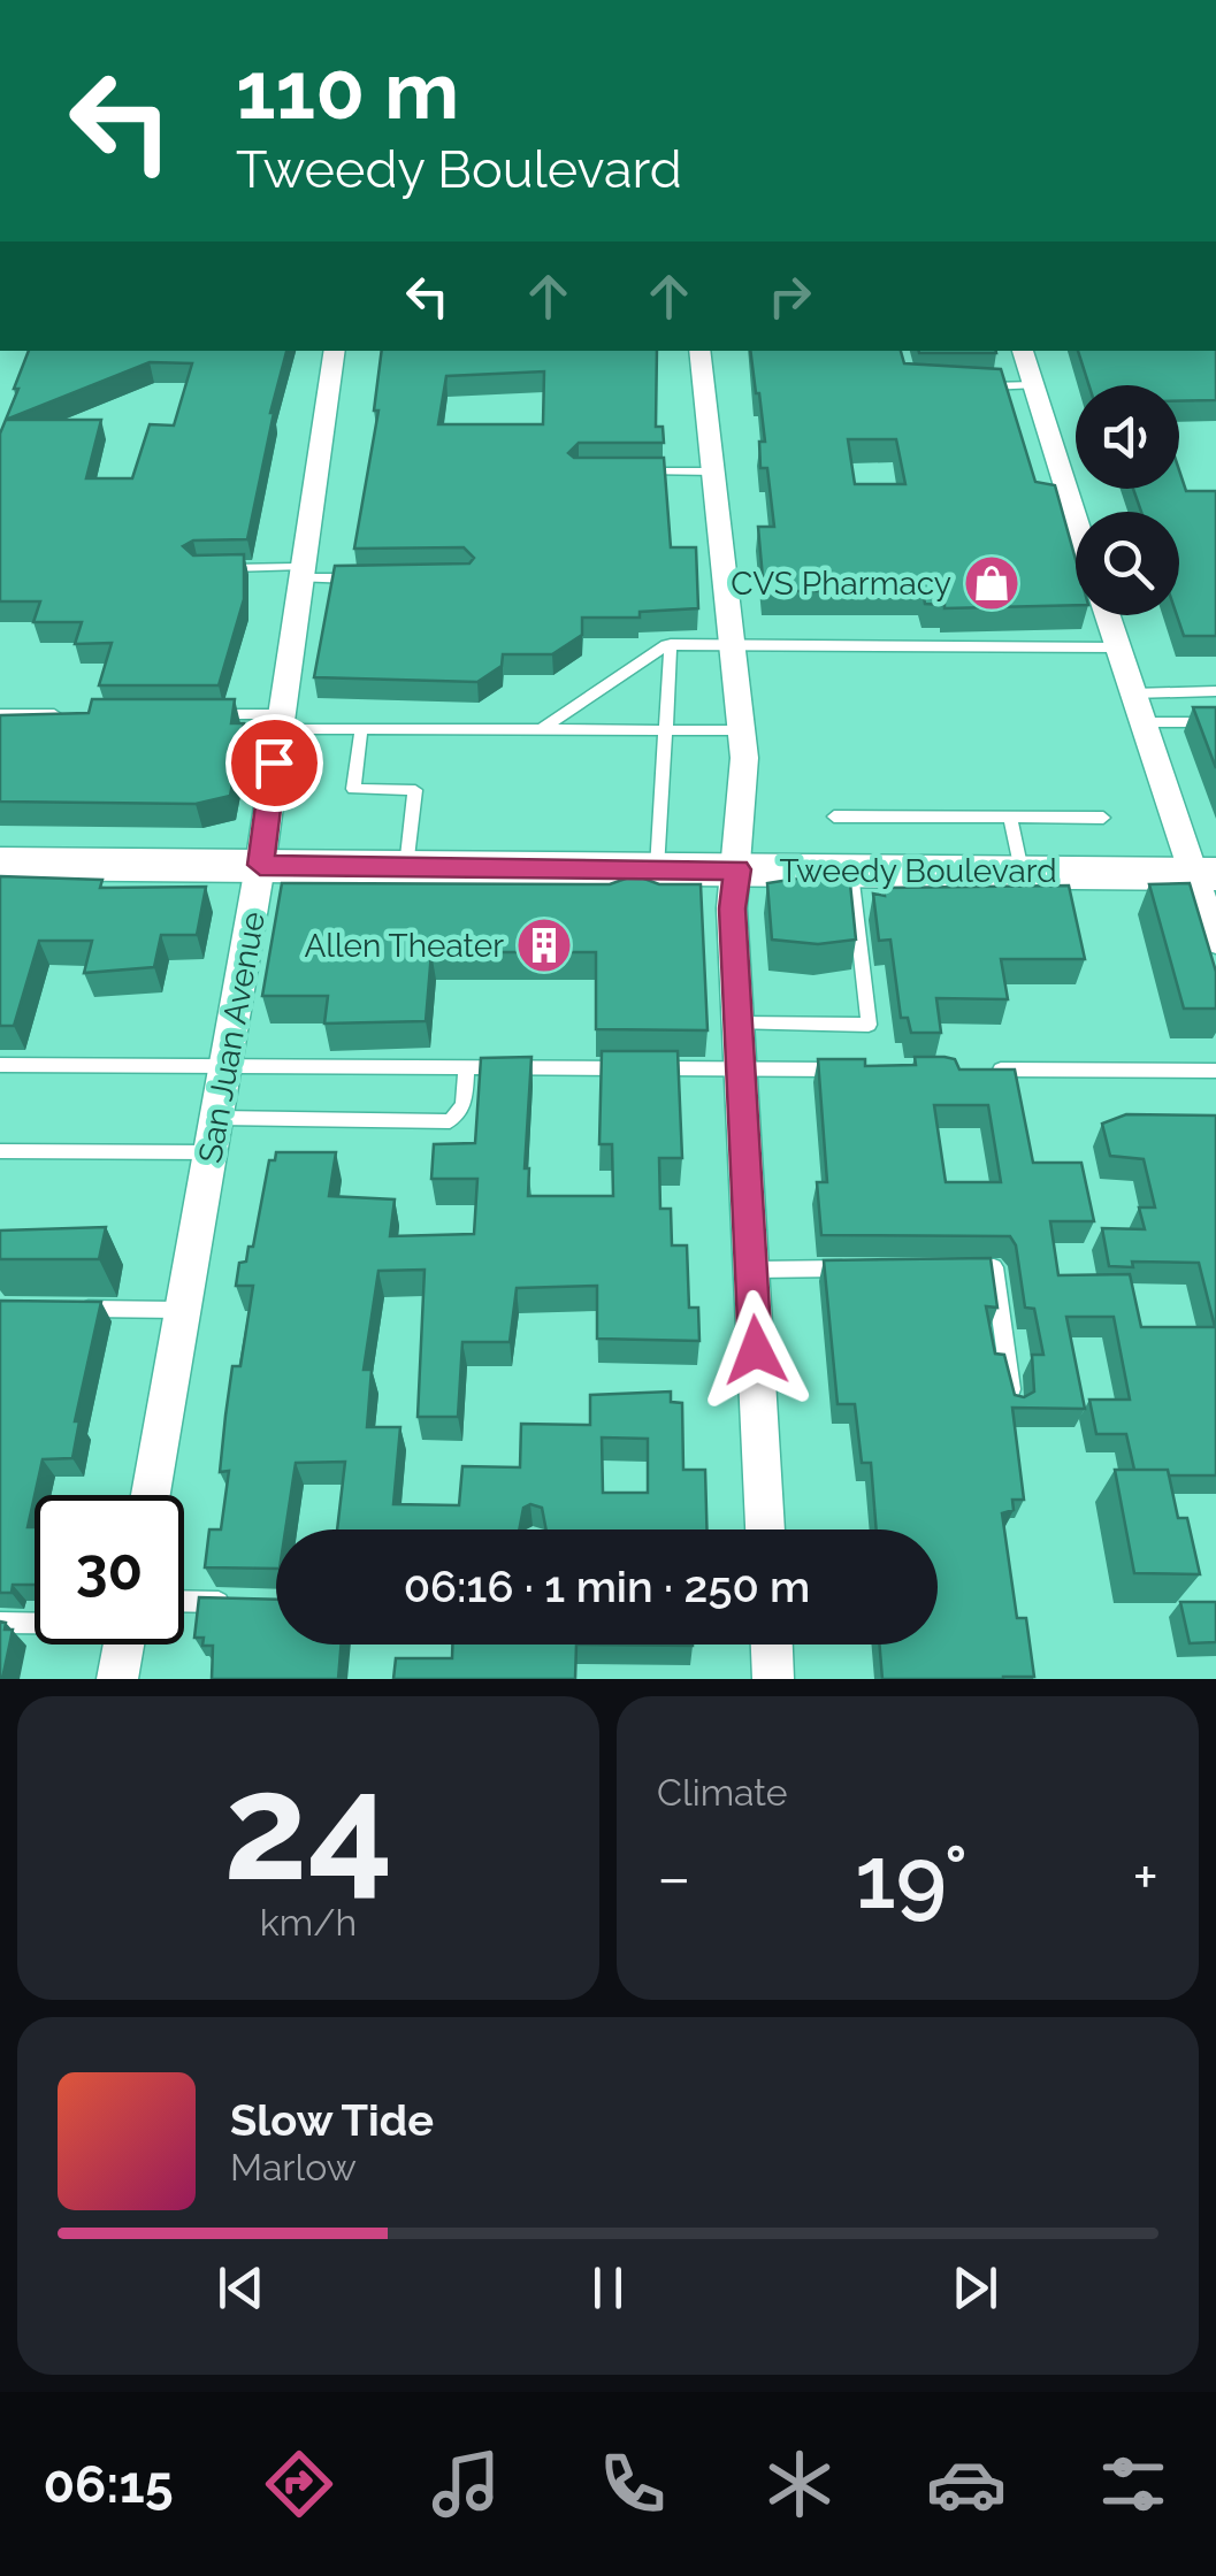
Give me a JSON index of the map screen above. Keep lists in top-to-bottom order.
{
  "streets": {
    "main road": ["Tweedy Boulevard"],
    "street": ["San Juan Avenue"]
  },
  "crossings": [
    ["Tweedy Boulevard", "San Juan Avenue"]
  ],
  "places": {
    "shop": ["CVS Pharmacy"],
    "building": ["Allen Theater"]
  },
  "page": {
    "turn": ["110 m", "Tweedy Boulevard"],
    "limit": "30",
    "trip": "06:16 · 1 min · 250 m",
    "tile": [
      ["24", "km/h"],
      "Climate"
    ],
    "heat": ["−", "19°", "+"],
    "song": ["Slow Tide", "Marlow"],
    "tabs": "06:15"
  }
}
